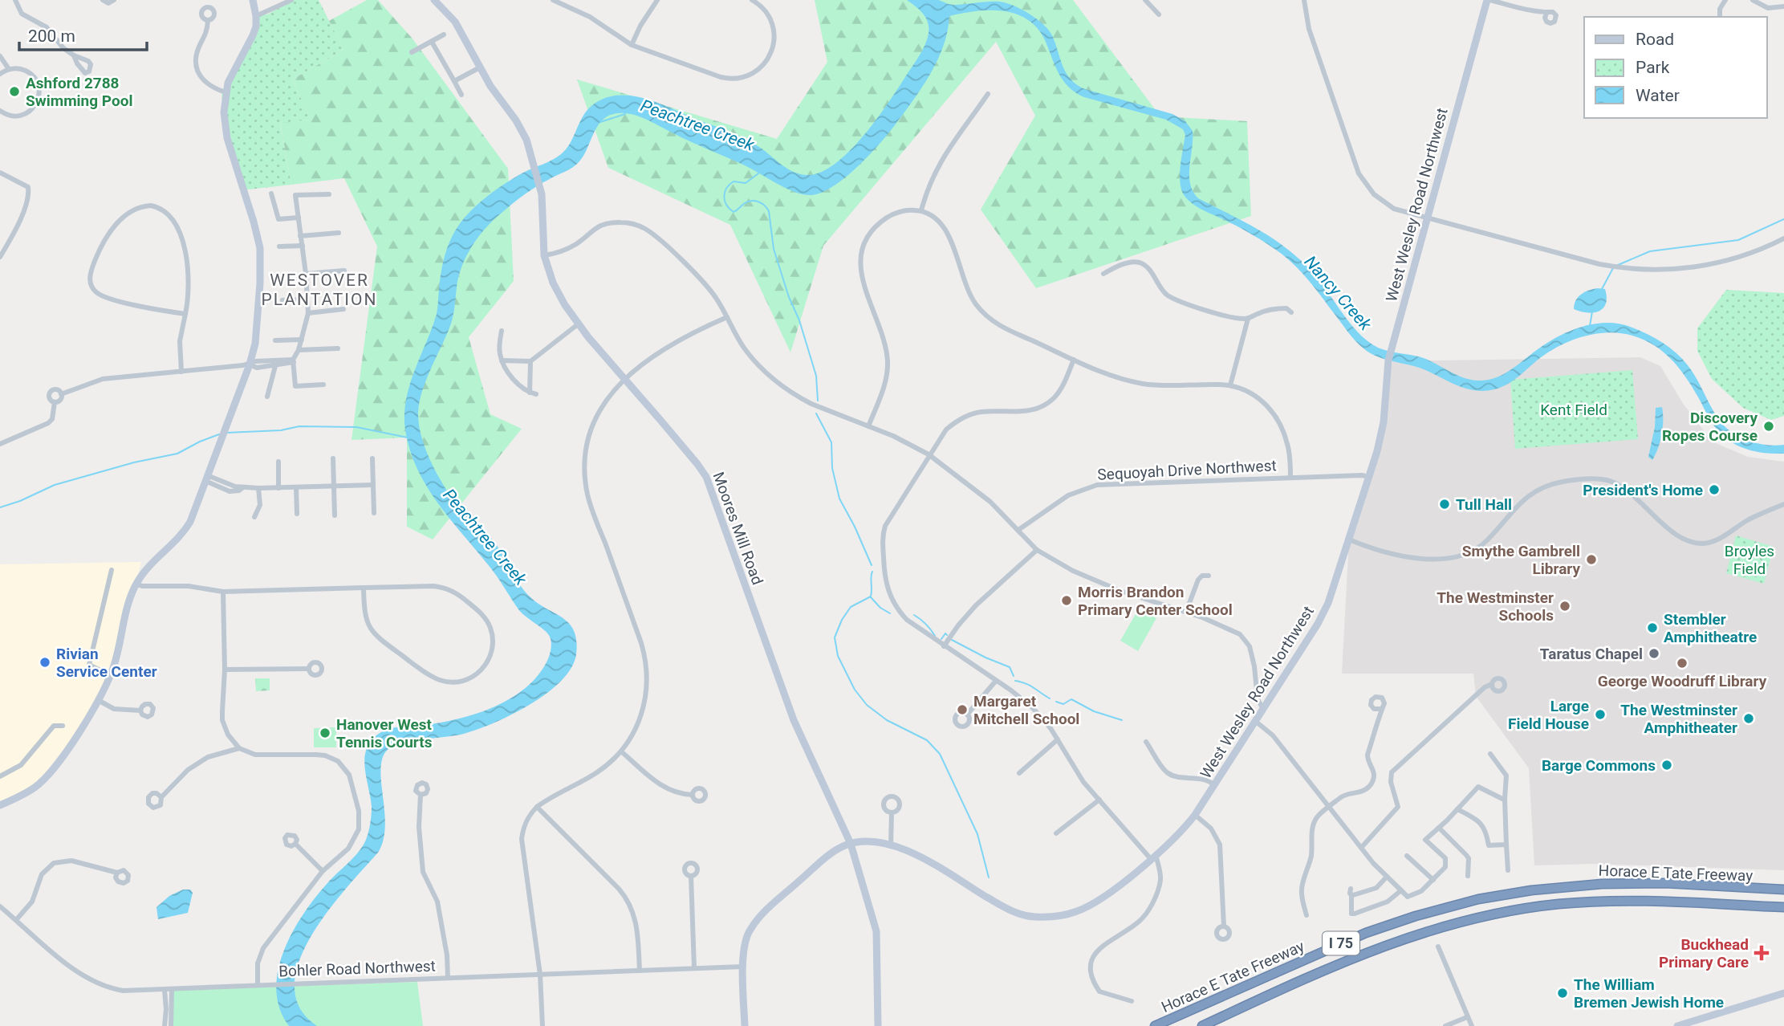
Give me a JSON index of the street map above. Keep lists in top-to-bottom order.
{
  "streets": {
    "highway": ["Horace E Tate Freeway", "I 75"],
    "street": [
      "West Wesley Road Northwest",
      "Sequoyah Drive Northwest",
      "Moores Mill Road",
      "Bohler Road Northwest"
    ]
  },
  "crossings": [
    ["West Wesley Road Northwest", "Sequoyah Drive Northwest"],
    ["West Wesley Road Northwest", "Moores Mill Road"]
  ],
  "districts": ["WESTOVER PLANTATION"],
  "water": ["Peachtree Creek", "Nancy Creek"],
  "parks": ["Kent Field", "Broyles Field"],
  "places": {
    "other": [
      "Ashford 2788 Swimming Pool",
      "Discovery Ropes Course",
      "President's Home",
      "Tull Hall",
      "Smythe Gambrell Library",
      "Morris Brandon Primary Center School",
      "The Westminster Schools",
      "Stembler Amphitheatre",
      "Taratus Chapel",
      "Rivian Service Center",
      "George Woodruff Library",
      "Margaret Mitchell School",
      "Large Field House",
      "The Westminster Amphitheater",
      "Hanover West Tennis Courts",
      "Barge Commons",
      "The William Bremen Jewish Home"
    ],
    "health": ["Buckhead Primary Care"]
  },
  "legend": ["Road", "Park", "Water"],
  "scale_bar": "200 m"
}
